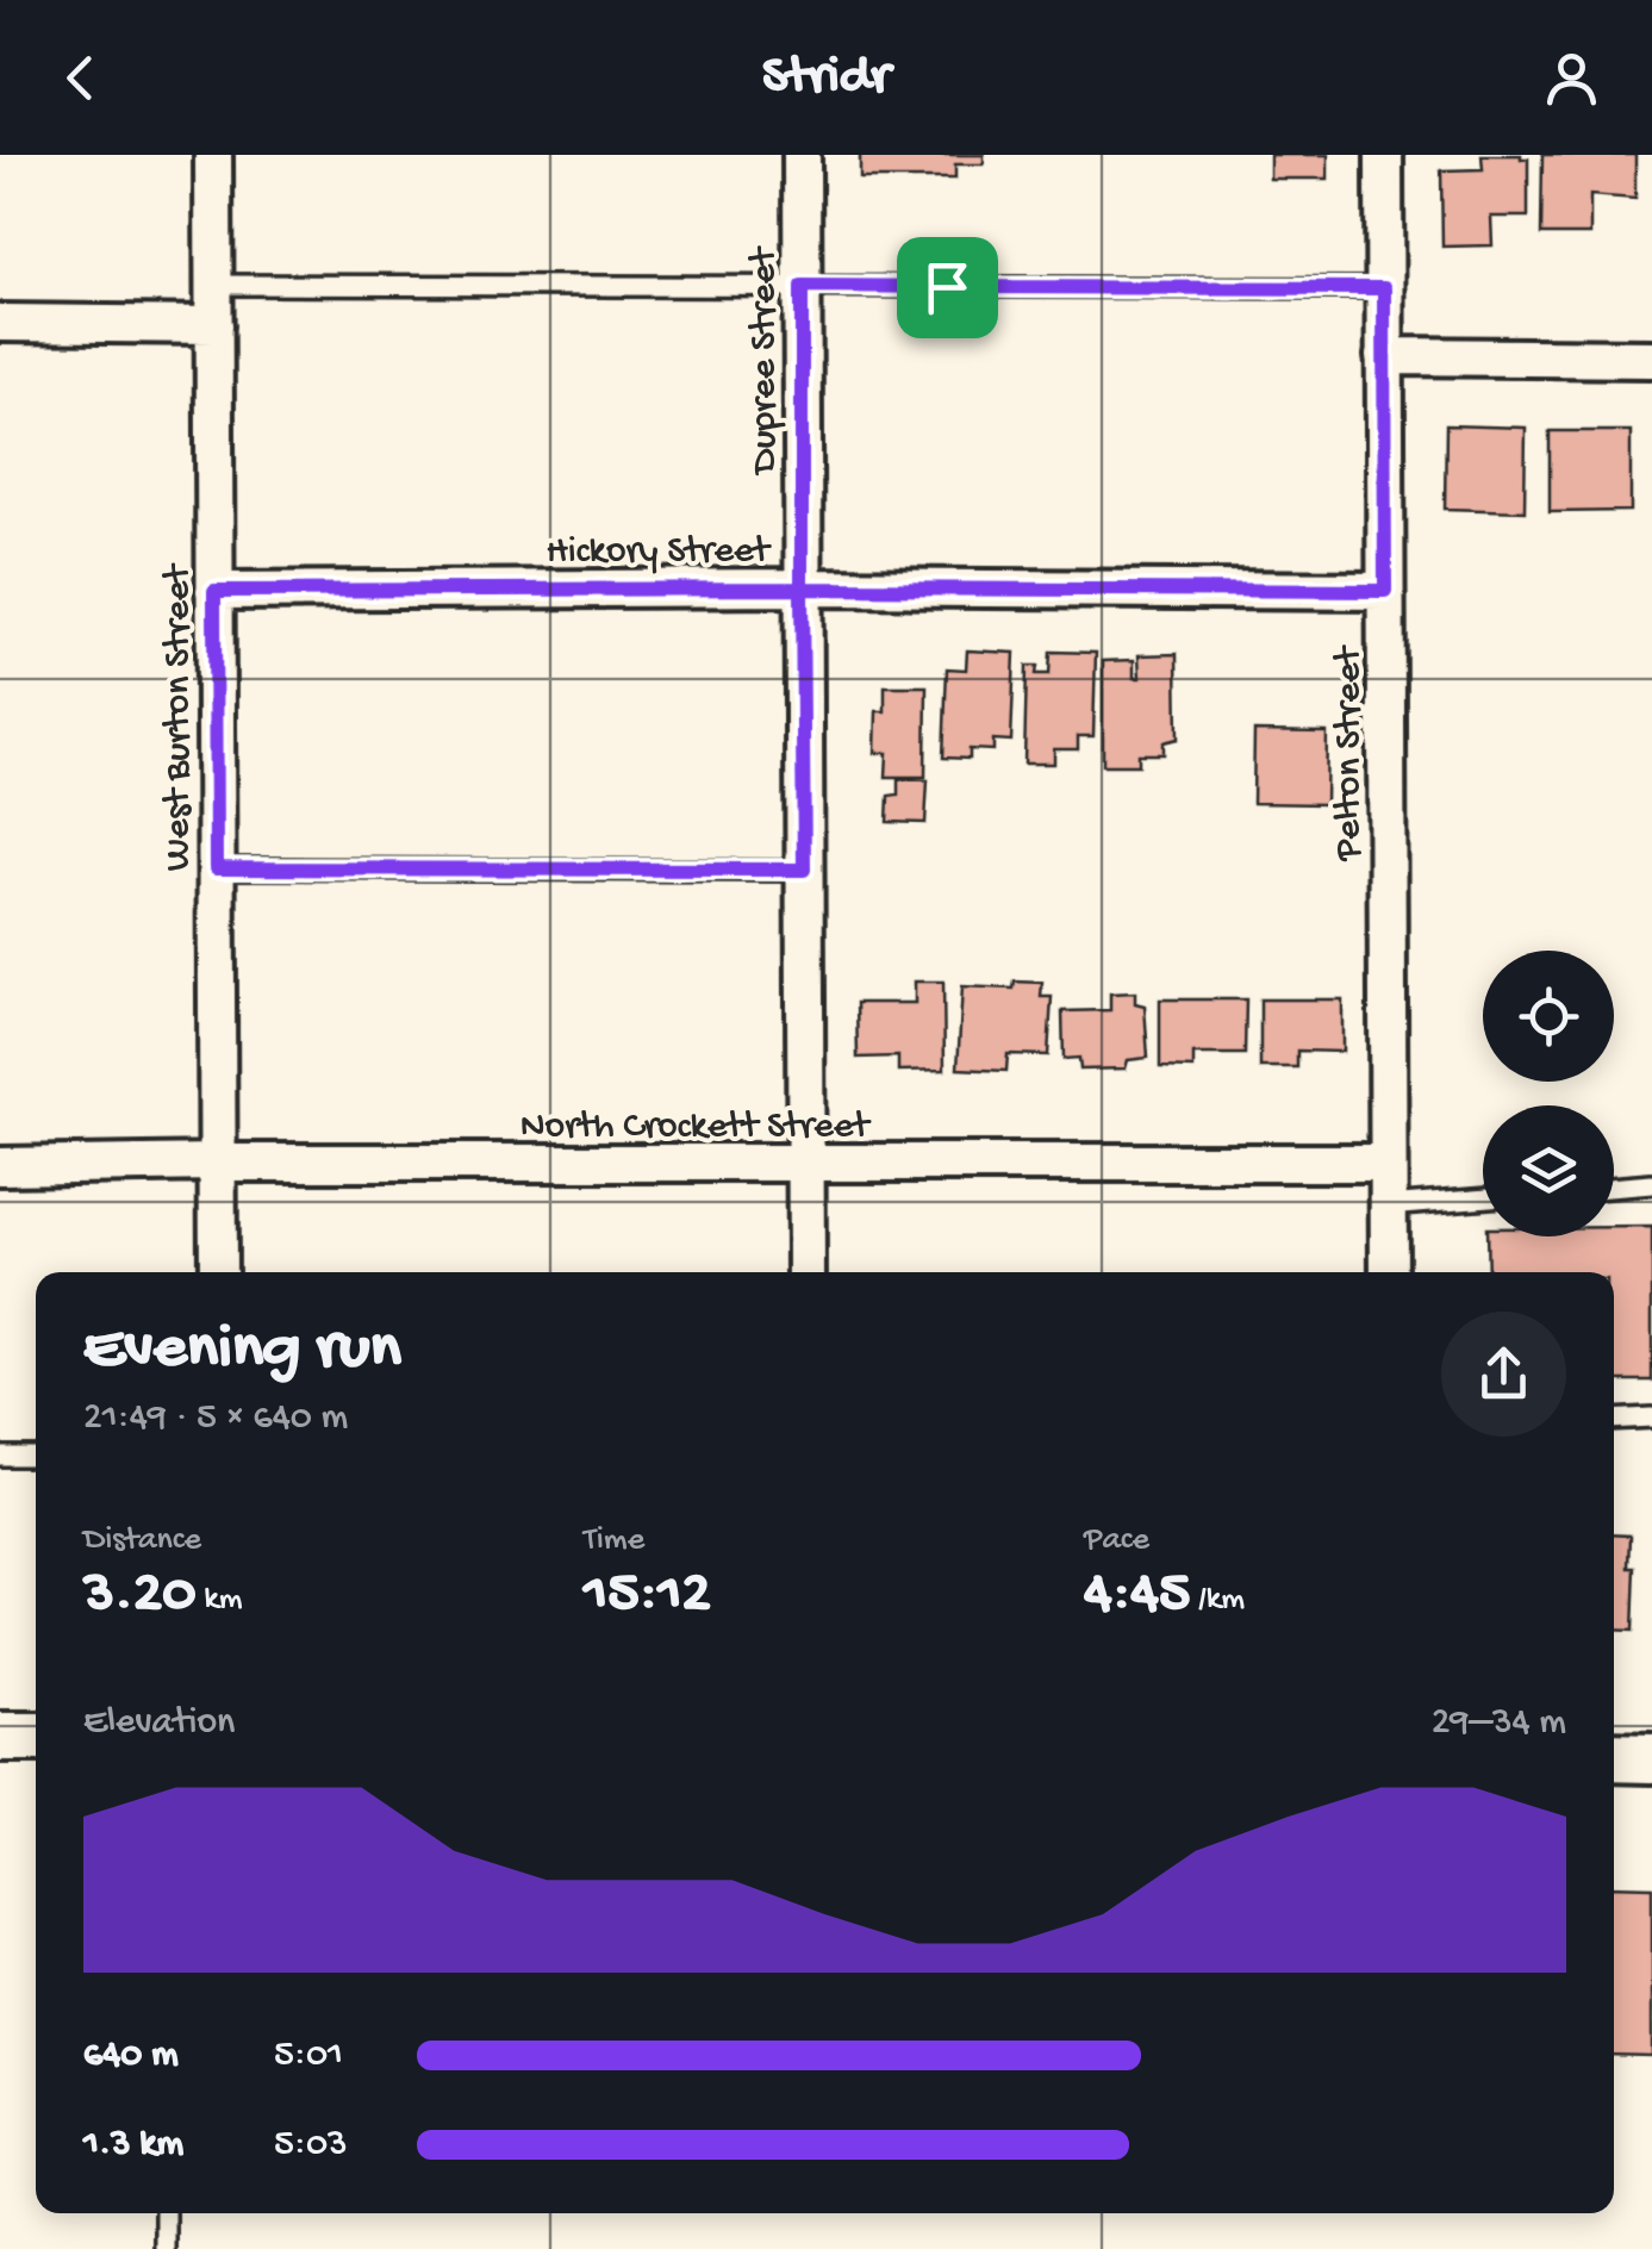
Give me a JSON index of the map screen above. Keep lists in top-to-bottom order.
{
  "streets": {
    "street": [
      "Dupree Street",
      "Hickory Street",
      "West Burton Street",
      "Pelton Street",
      "North Crockett Street"
    ]
  },
  "crossings": [
    ["Dupree Street", "Hickory Street"],
    ["Dupree Street", "North Crockett Street"],
    ["Hickory Street", "West Burton Street"],
    ["Hickory Street", "Pelton Street"],
    ["West Burton Street", "North Crockett Street"],
    ["Pelton Street", "North Crockett Street"]
  ],
  "page": {
    "header": "Stridr",
    "heading": ["Evening run", "21:49 · 5 × 640 m"],
    "stats": [
      ["Distance", "3.20 km"],
      ["Time", "15:12"],
      ["Pace", "4:45 /km"]
    ],
    "chart": ["Elevation", "29–34 m"],
    "list": [
      {
        "name": "640 m",
        "note": "5:01"
      },
      {
        "name": "1.3 km",
        "note": "5:03"
      }
    ]
  }
}
